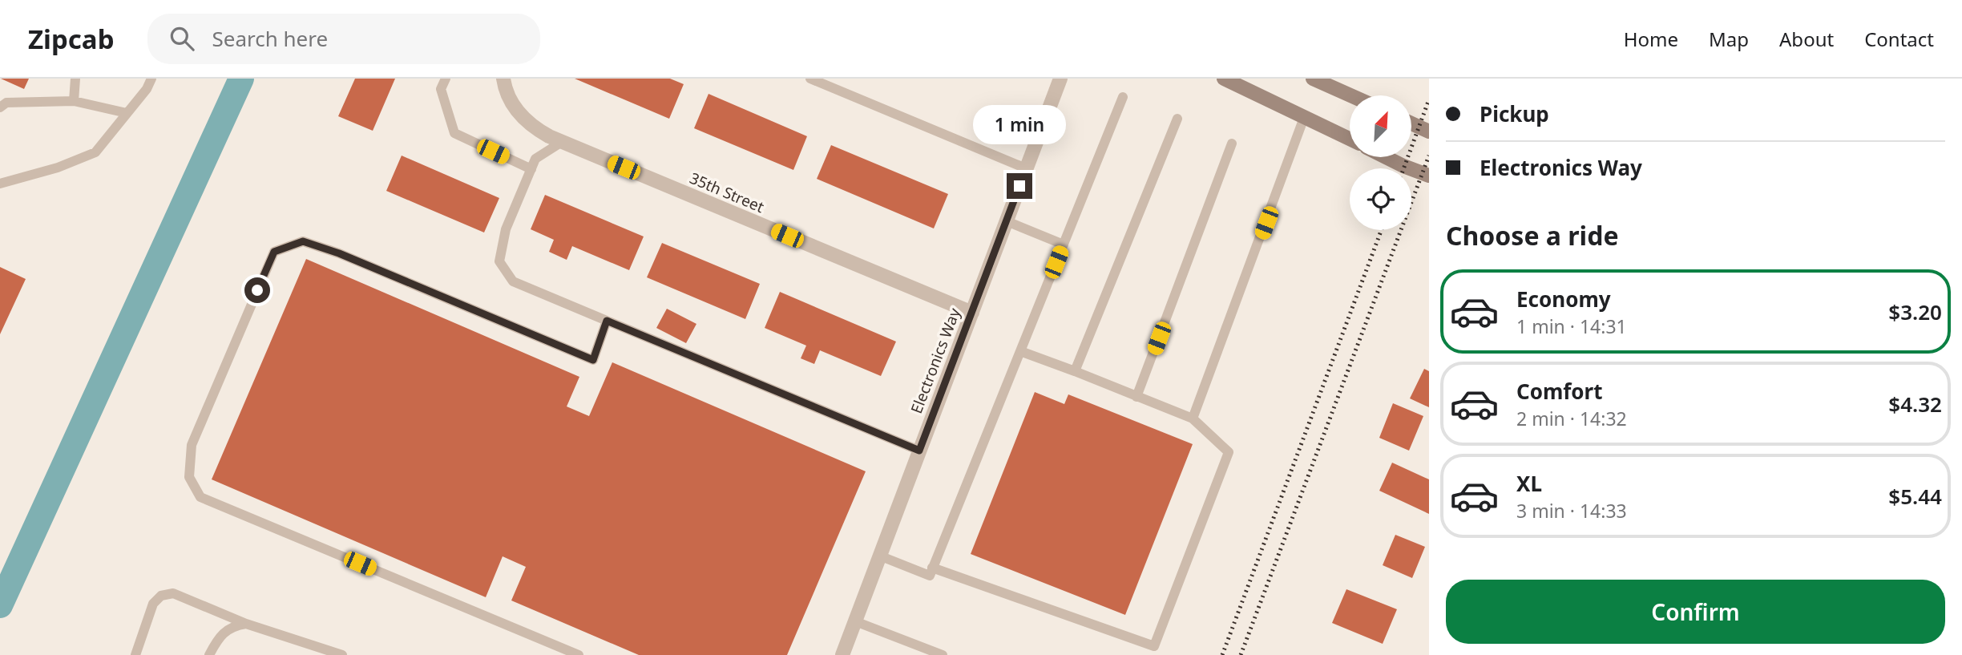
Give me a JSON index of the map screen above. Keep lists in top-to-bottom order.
{
  "streets": {
    "street": ["35th Street", "Electronics Way"]
  },
  "crossings": [
    ["35th Street", "Electronics Way"]
  ],
  "north": "top right",
  "page": {
    "header": "Zipcab",
    "search": "Search here",
    "nav": [
      "Home",
      "Map",
      "About",
      "Contact"
    ],
    "banner": ["Pickup", "Electronics Way"],
    "bubble": "1 min",
    "heading": "Choose a ride",
    "list": [
      {
        "name": "Economy",
        "note": "1 min · 14:31",
        "value": "$3.20"
      },
      {
        "name": "Comfort",
        "note": "2 min · 14:32",
        "value": "$4.32"
      },
      {
        "name": "XL",
        "note": "3 min · 14:33",
        "value": "$5.44"
      }
    ],
    "buttons": "Confirm"
  }
}
